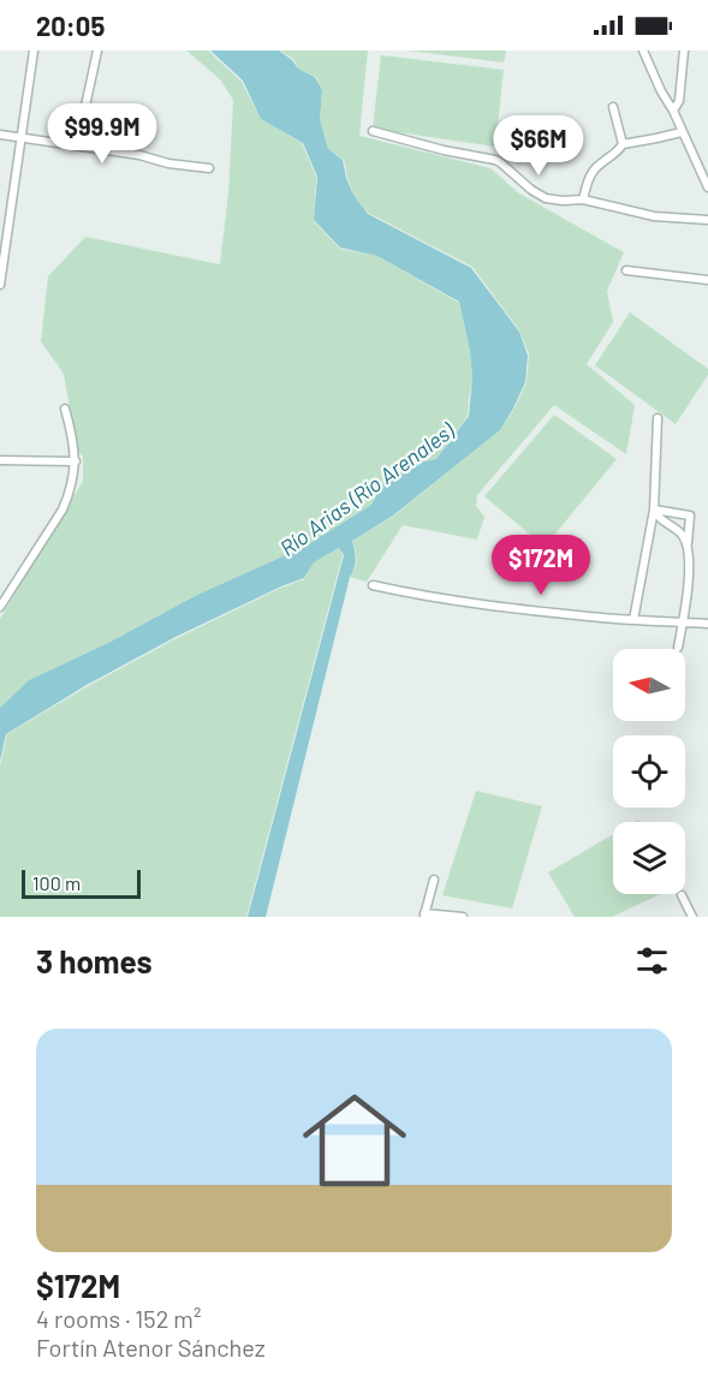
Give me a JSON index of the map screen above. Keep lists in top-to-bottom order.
{
  "water": ["Río Arias (Río Arenales)"],
  "scale_bar": "100 m",
  "north": "left",
  "page": {
    "status": "20:05",
    "price": ["$99.9M", "$66M", "$172M"],
    "scale": "100 m",
    "heading": "3 homes",
    "list": [
      {
        "name": "$172M",
        "note": "4 rooms · 152 m² · Fortín Atenor Sánchez"
      }
    ]
  }
}
